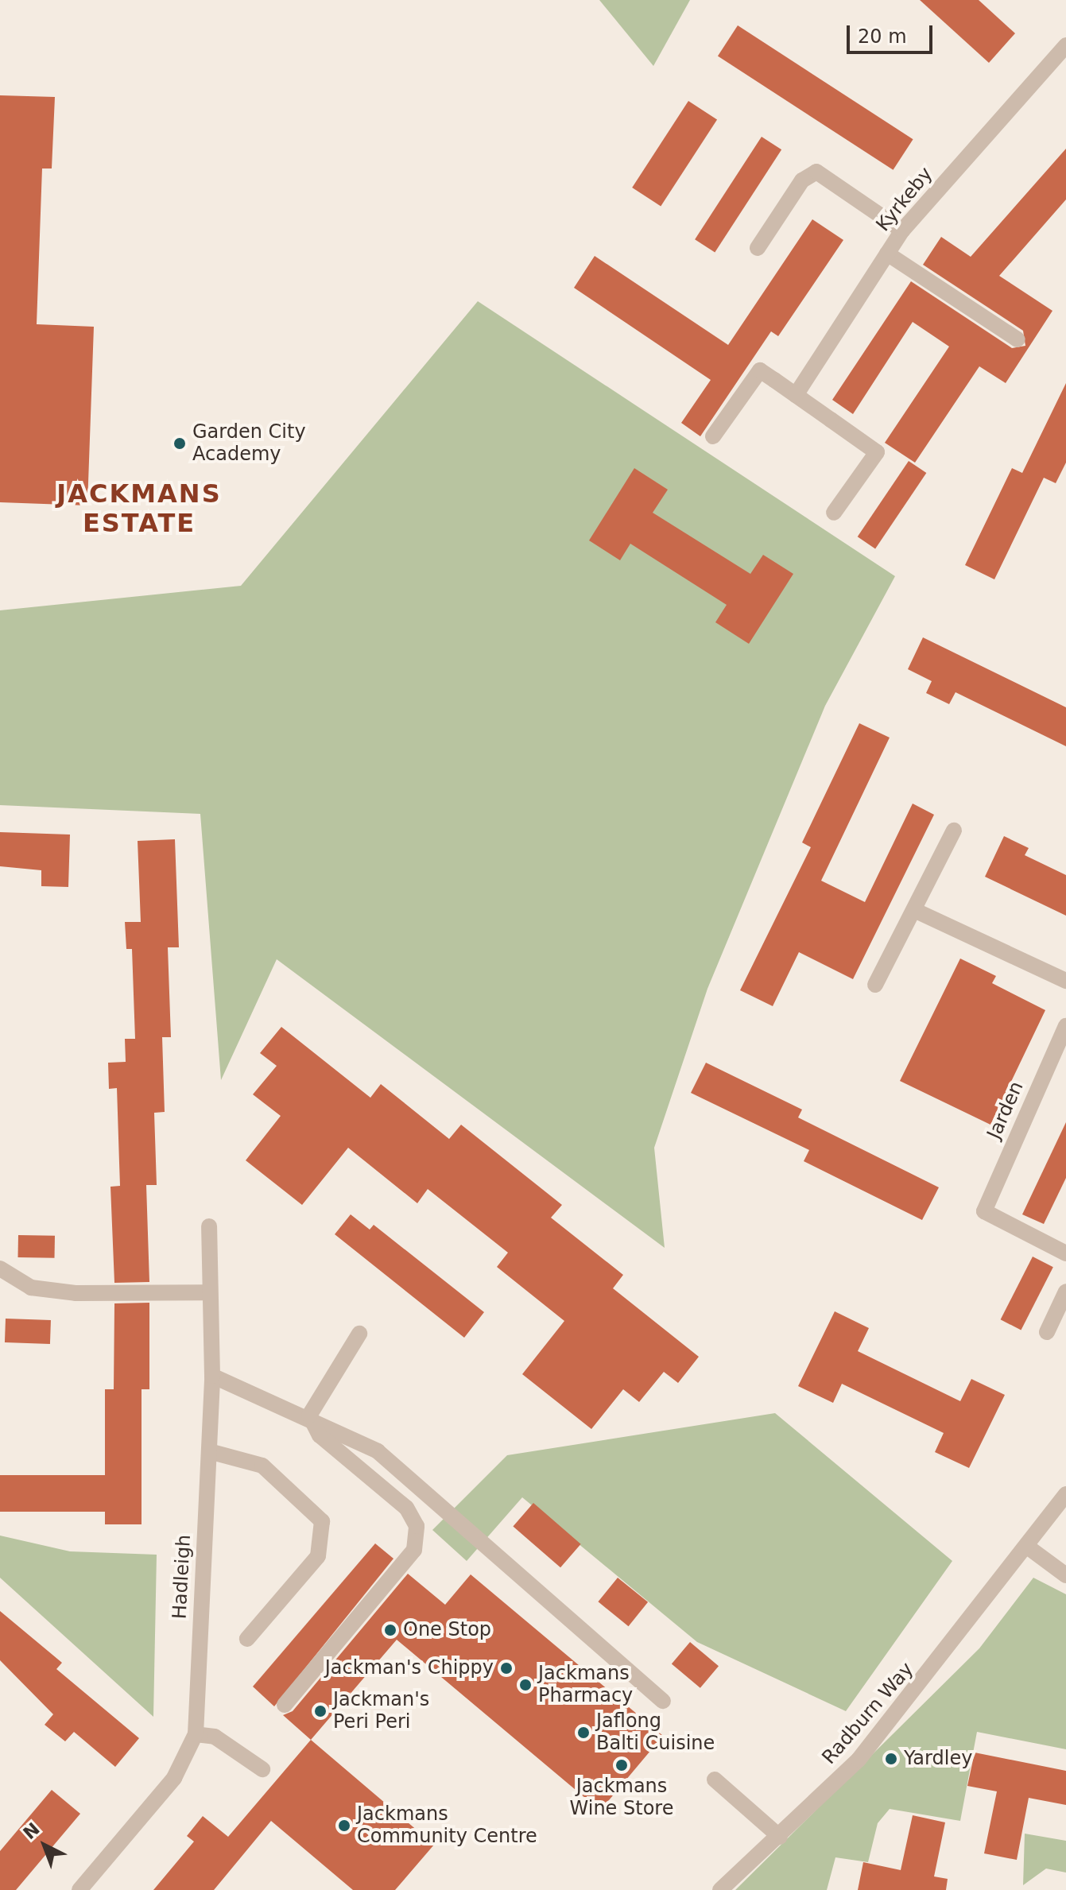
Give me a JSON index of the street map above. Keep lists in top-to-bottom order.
{
  "streets": {
    "street": [
      "Kyrkeby",
      "Jarden",
      "Hadleigh",
      "Radburn Way"
    ]
  },
  "districts": ["JACKMANS ESTATE"],
  "places": [
    "Garden City Academy",
    "One Stop",
    "Jackman's Chippy",
    "Jackmans Pharmacy",
    "Jackman's Peri Peri",
    "Jaflong Balti Cuisine",
    "Yardley",
    "Jackmans Wine Store",
    "Jackmans Community Centre"
  ],
  "scale_bar": "20 m",
  "north": "top left"
}
